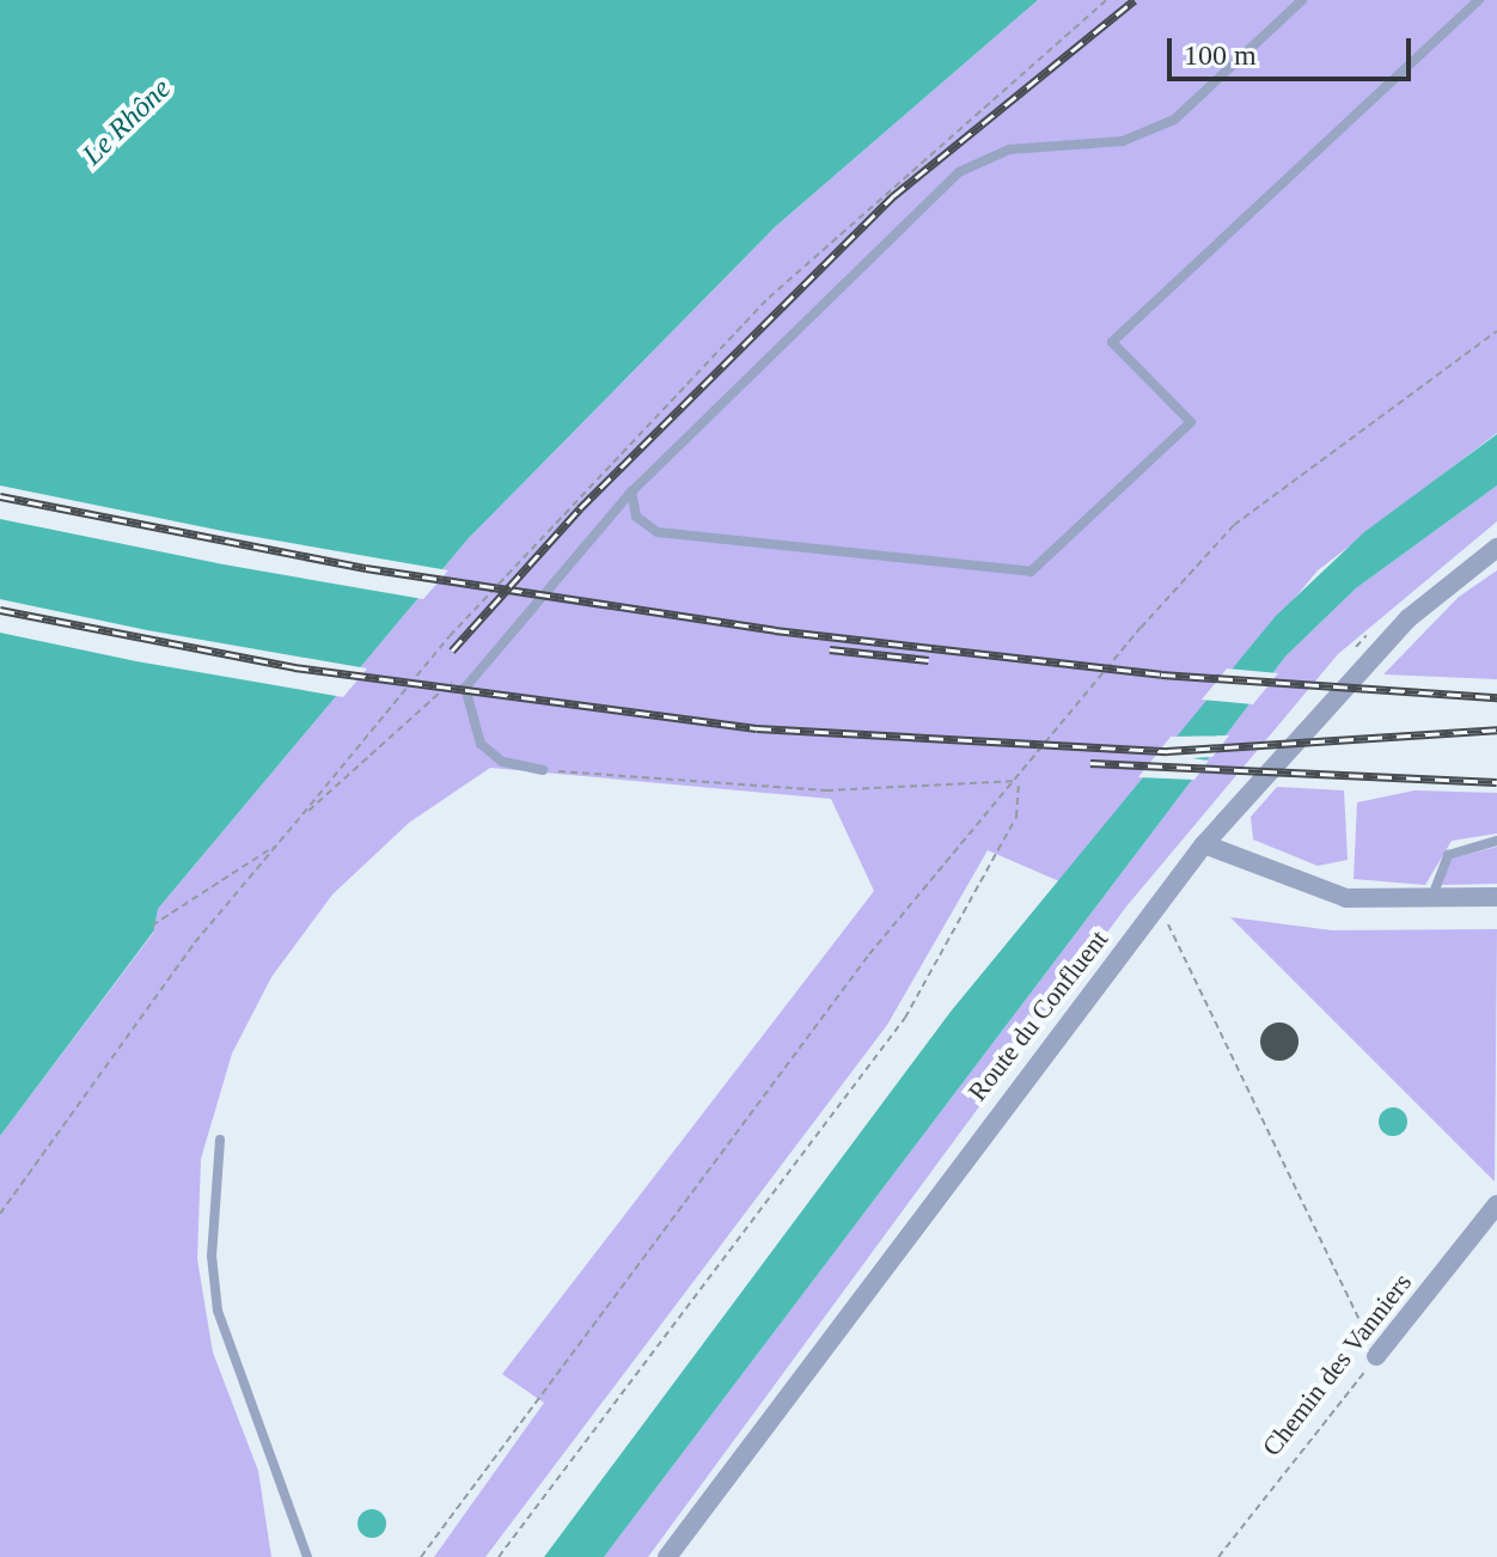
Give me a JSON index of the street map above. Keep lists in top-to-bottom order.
{
  "streets": {
    "street": ["Route du Confluent", "Chemin des Vanniers"]
  },
  "water": ["Le Rhône"],
  "scale_bar": "100 m"
}
